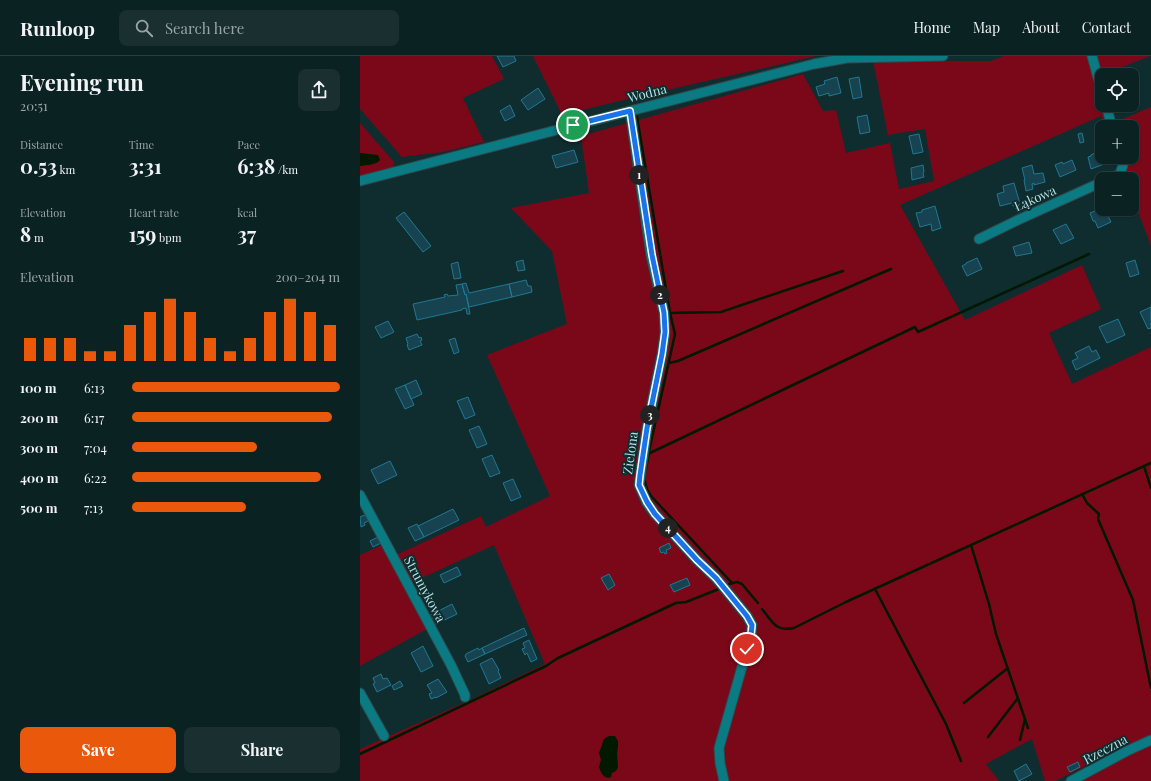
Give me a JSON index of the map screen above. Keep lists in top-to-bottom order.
{
  "streets": {
    "street": [
      "Wodna",
      "Łąkowa",
      "Zielona",
      "Strumykowa",
      "Rzeczna"
    ]
  },
  "crossings": [
    ["Wodna", "Zielona"]
  ],
  "page": {
    "header": "Runloop",
    "search": "Search here",
    "nav": [
      "Home",
      "Map",
      "About",
      "Contact"
    ],
    "heading": ["Evening run", "20:51"],
    "map_buttons": ["+", "−"],
    "stats": [
      ["Distance", "0.53 km"],
      ["Time", "3:31"],
      ["Pace", "6:38 /km"],
      ["Elevation", "8 m"],
      ["Heart rate", "159 bpm"],
      ["kcal", "37"]
    ],
    "pins": [
      "1",
      "2",
      "3",
      "4"
    ],
    "chart": ["Elevation", "200–204 m"],
    "list": [
      {
        "name": "100 m",
        "note": "6:13"
      },
      {
        "name": "200 m",
        "note": "6:17"
      },
      {
        "name": "300 m",
        "note": "7:04"
      },
      {
        "name": "400 m",
        "note": "6:22"
      },
      {
        "name": "500 m",
        "note": "7:13"
      }
    ],
    "buttons": ["Save", "Share"]
  }
}
